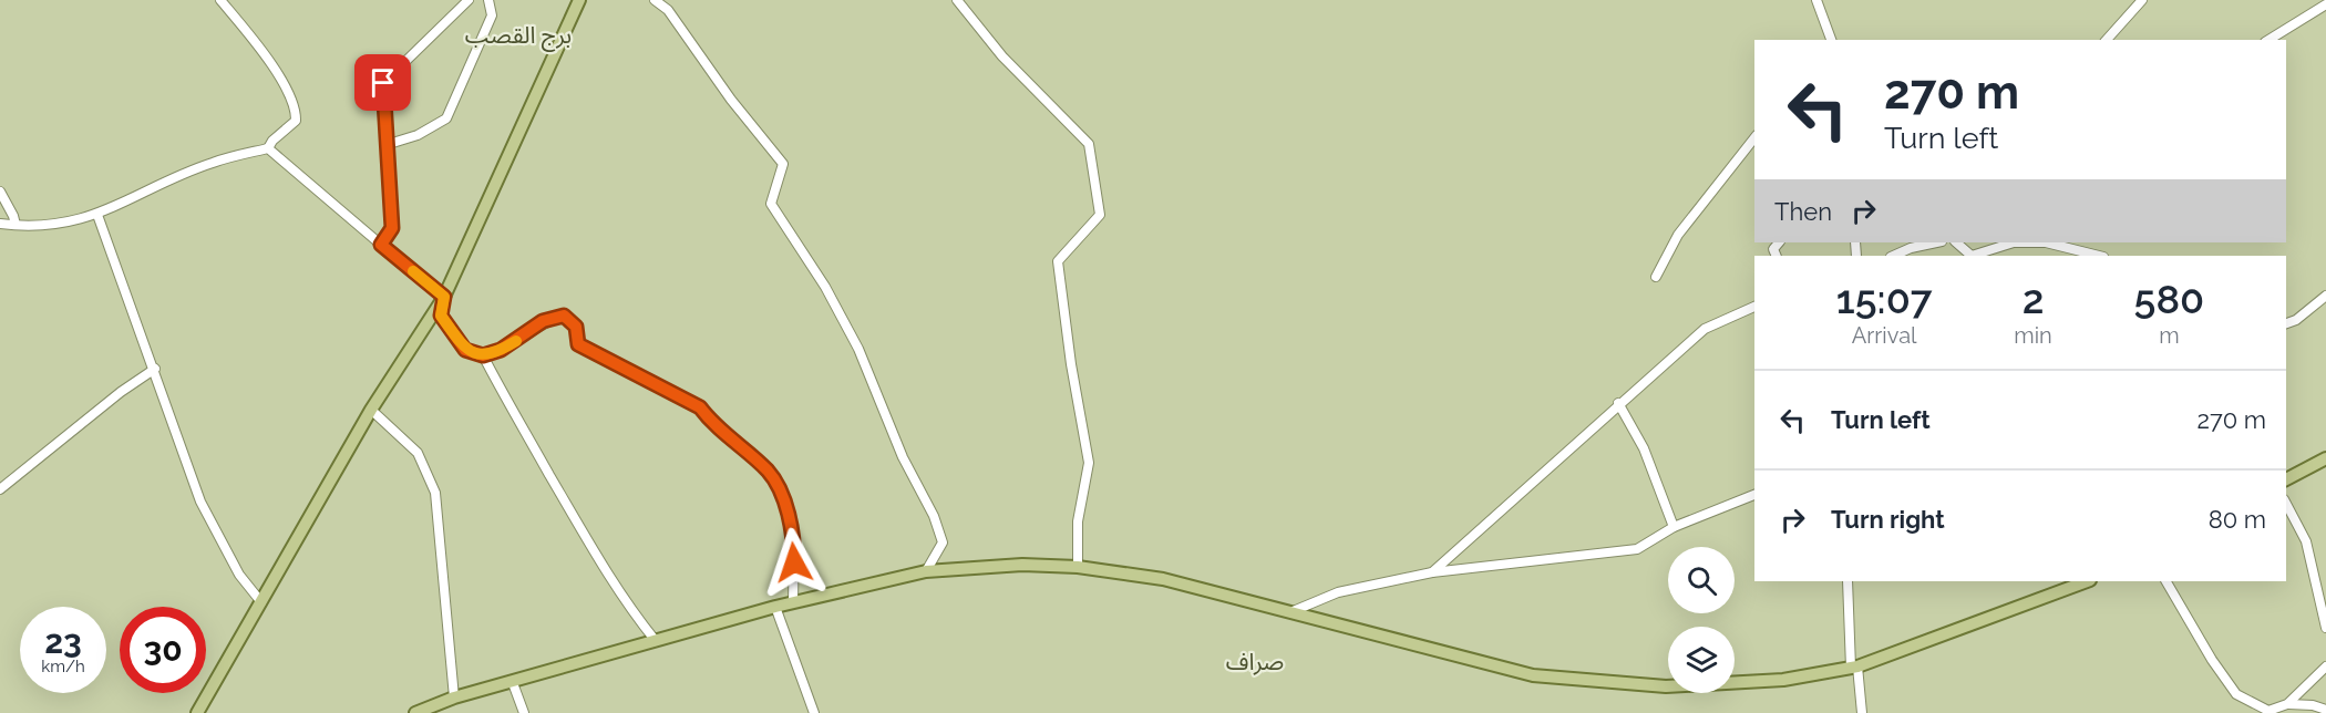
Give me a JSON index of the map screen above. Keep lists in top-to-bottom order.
{
  "districts": ["برج القصب", "صراف"],
  "page": {
    "turn": ["270 m", "Turn left"],
    "then": "Then",
    "eta": [
      "15:07",
      "Arrival",
      "2",
      "min",
      "580",
      "m"
    ],
    "list": [
      {
        "name": "Turn left",
        "value": "270 m"
      },
      {
        "name": "Turn right",
        "value": "80 m"
      }
    ],
    "speed": "23 km/h",
    "limit": "30"
  }
}
